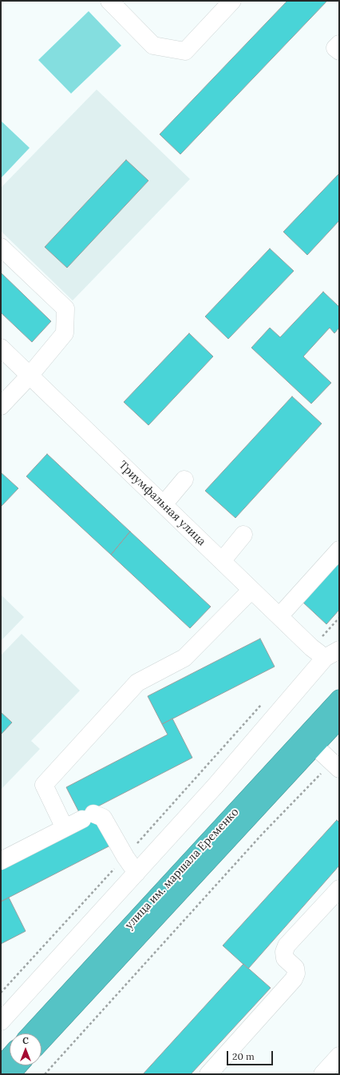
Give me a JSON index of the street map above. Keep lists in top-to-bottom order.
{
  "streets": {
    "highway": ["улица им. маршала Еременко"],
    "street": ["Триумфальная улица"]
  },
  "scale_bar": "20 m",
  "north": "top"
}
